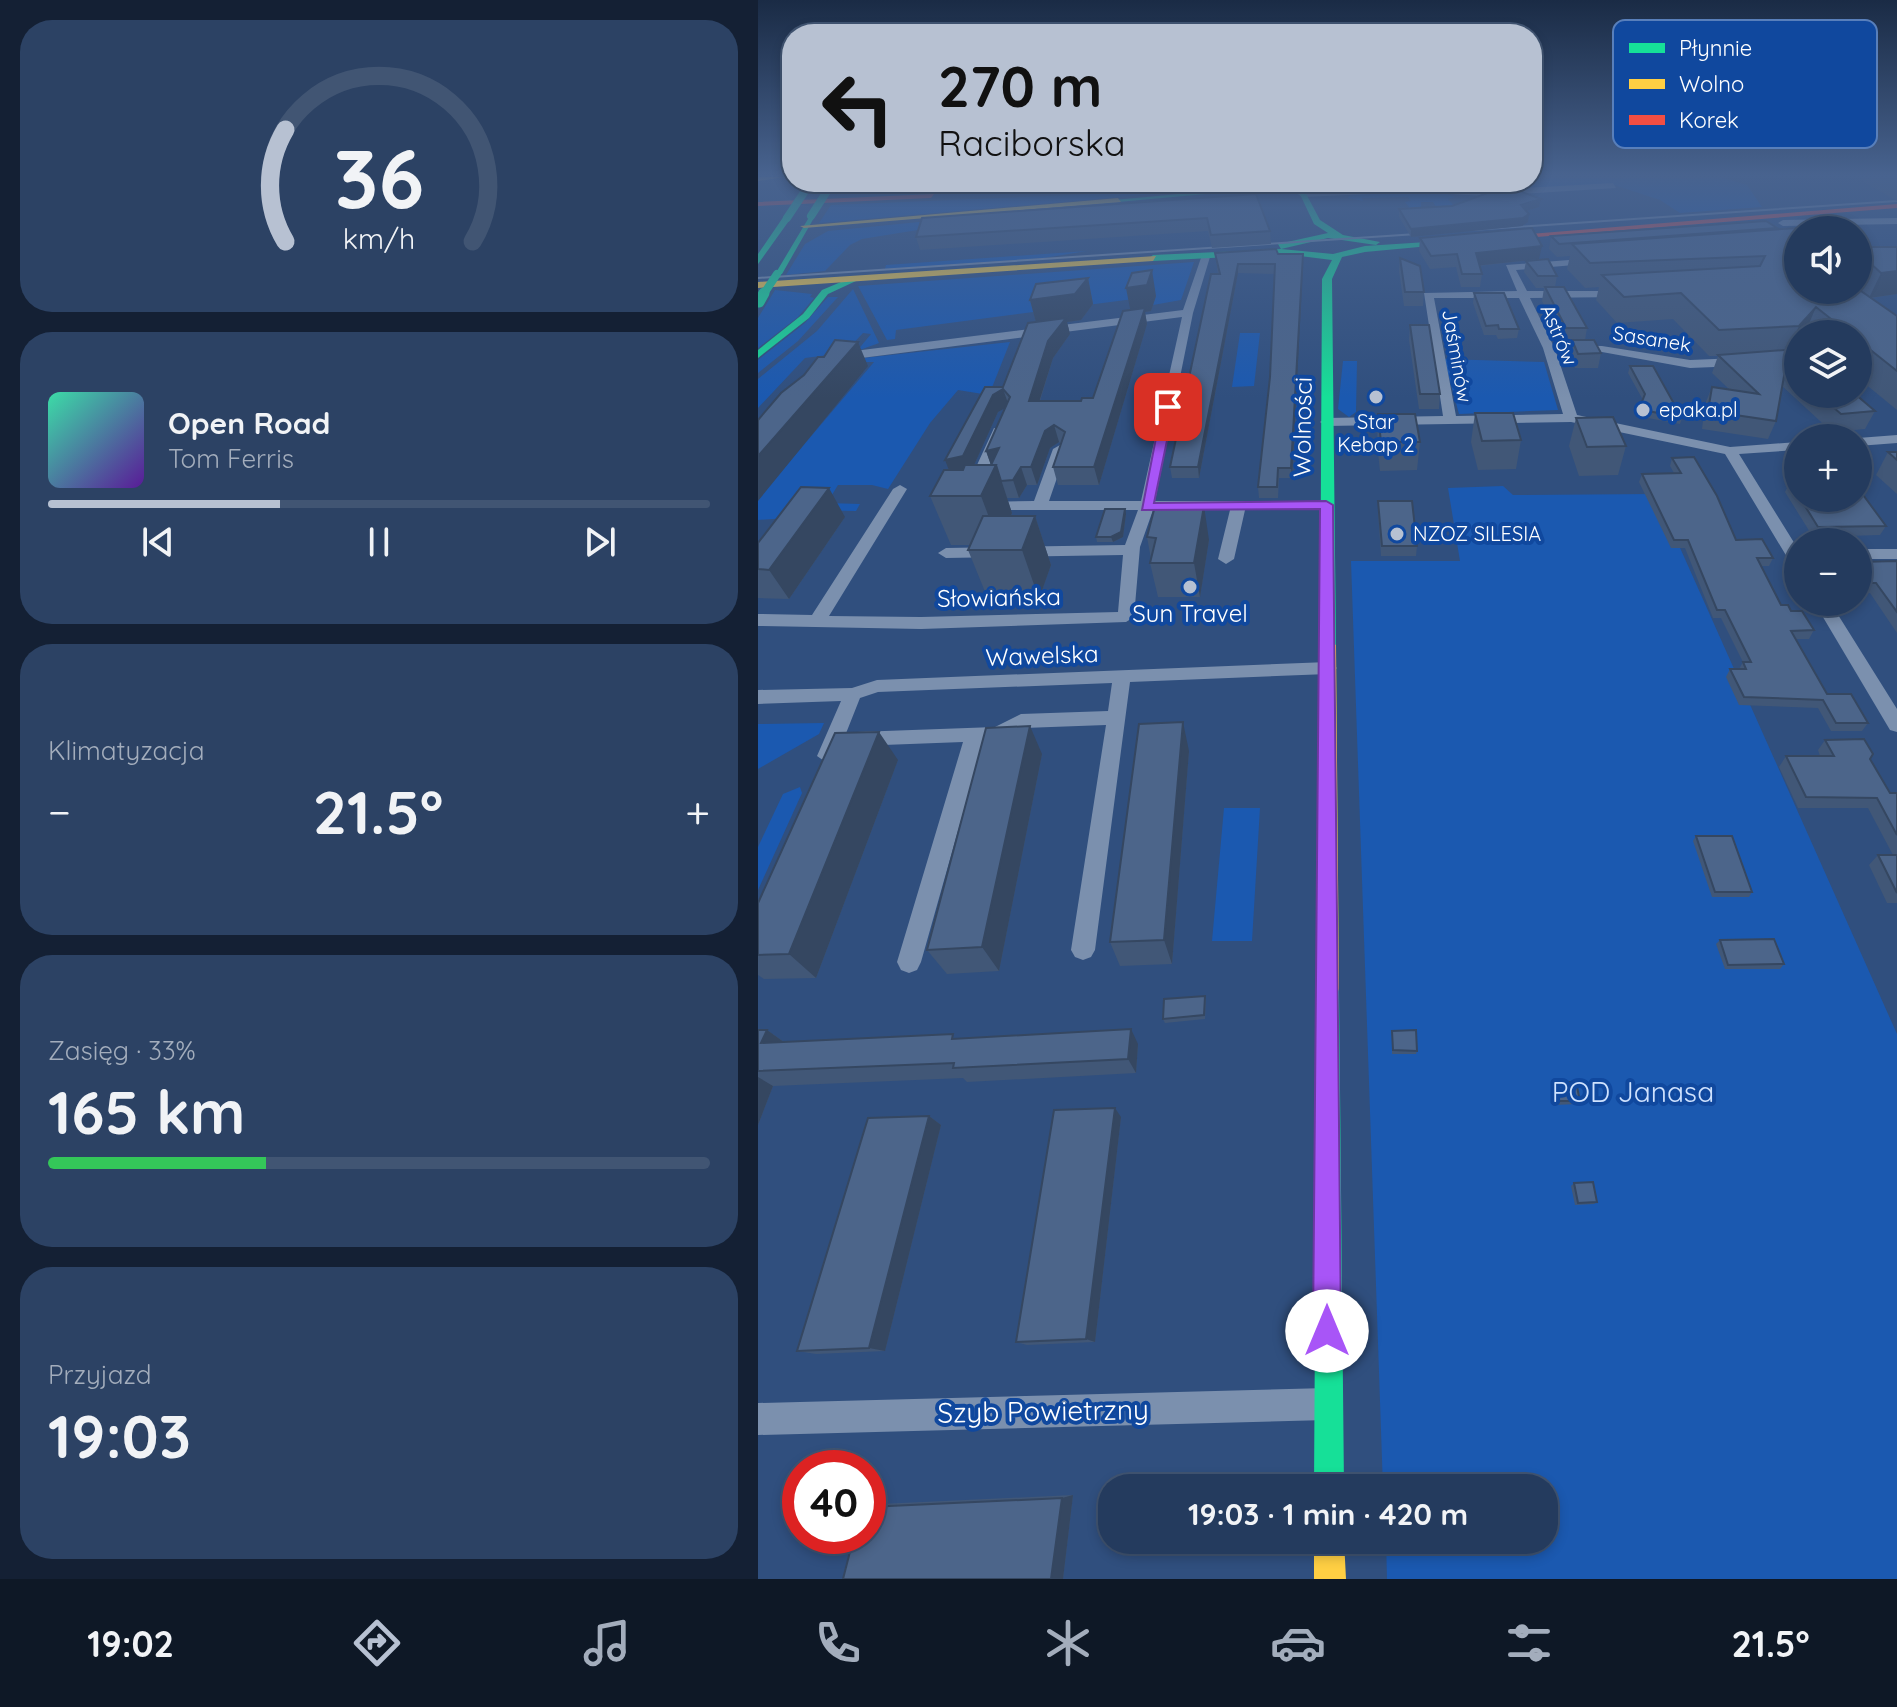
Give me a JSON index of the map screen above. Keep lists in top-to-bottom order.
{
  "streets": {
    "street": [
      "Astrów",
      "Sasanek",
      "Jaśminów",
      "Wolności",
      "Słowiańska",
      "Wawelska",
      "Szyb Powietrzny"
    ]
  },
  "crossings": [
    ["Astrów", "Sasanek"],
    ["Astrów", "Jaśminów"],
    ["Wolności", "Wawelska"],
    ["Wolności", "Szyb Powietrzny"]
  ],
  "parks": ["POD Janasa"],
  "places": [
    "Star Kebap 2",
    "epaka.pl",
    "NZOZ SILESIA",
    "Sun Travel"
  ],
  "legend": ["Płynnie", "Wolno", "Korek"],
  "page": {
    "turn": ["270 m", "Raciborska"],
    "map_buttons": ["+", "−"],
    "song": ["Open Road", "Tom Ferris"],
    "tile": [
      "Klimatyzacja",
      ["Zasięg · 33%", "165 km"],
      ["Przyjazd", "19:03"]
    ],
    "heat": ["−", "21.5°", "+"],
    "limit": "40",
    "trip": "19:03 · 1 min · 420 m",
    "tabs": ["19:02", "21.5°"],
    "gauge": ["36", "km/h"]
  }
}
